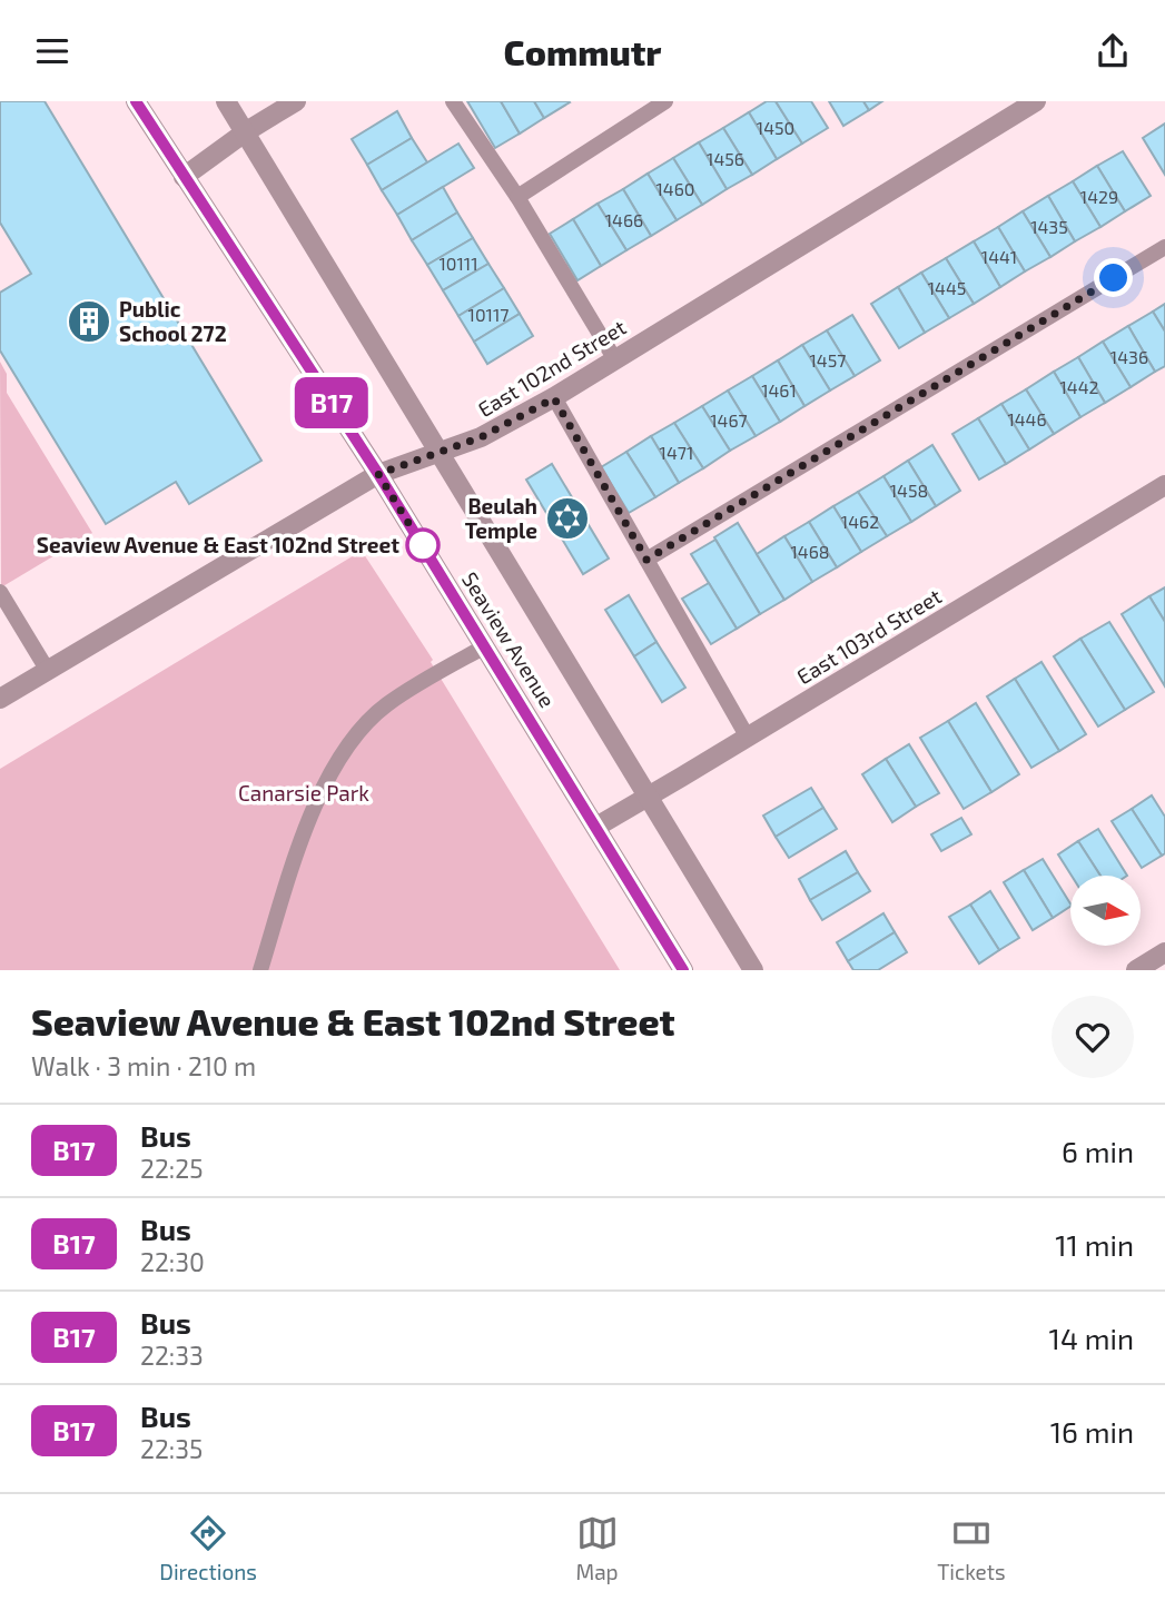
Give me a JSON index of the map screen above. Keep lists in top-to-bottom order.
{
  "streets": {
    "street": ["East 102nd Street", "East 103rd Street", "Seaview Avenue"]
  },
  "crossings": [
    ["East 102nd Street", "Seaview Avenue"],
    ["East 103rd Street", "Seaview Avenue"]
  ],
  "parks": ["Canarsie Park"],
  "places": {
    "building": ["Public School 272"],
    "synagogue": ["Beulah Temple"],
    "other": ["Seaview Avenue & East 102nd Street"]
  },
  "lines": ["bus line B17"],
  "house_numbers": [
    "1450",
    "1456",
    "1460",
    "1429",
    "1466",
    "1435",
    "1441",
    "10111",
    "1445",
    "10117",
    "1436",
    "1457",
    "1442",
    "1461",
    "1446",
    "1467",
    "1471",
    "1458",
    "1462",
    "1468"
  ],
  "north": "right",
  "page": {
    "header": "Commutr",
    "on_map": "B17",
    "heading": ["Seaview Avenue & East 102nd Street", "Walk · 3 min · 210 m"],
    "list": [
      {
        "mark": "B17",
        "name": "Bus",
        "note": "22:25",
        "value": "6 min"
      },
      {
        "mark": "B17",
        "name": "Bus",
        "note": "22:30",
        "value": "11 min"
      },
      {
        "mark": "B17",
        "name": "Bus",
        "note": "22:33",
        "value": "14 min"
      },
      {
        "mark": "B17",
        "name": "Bus",
        "note": "22:35",
        "value": "16 min"
      }
    ],
    "tabs": ["Directions", "Map", "Tickets"]
  }
}
